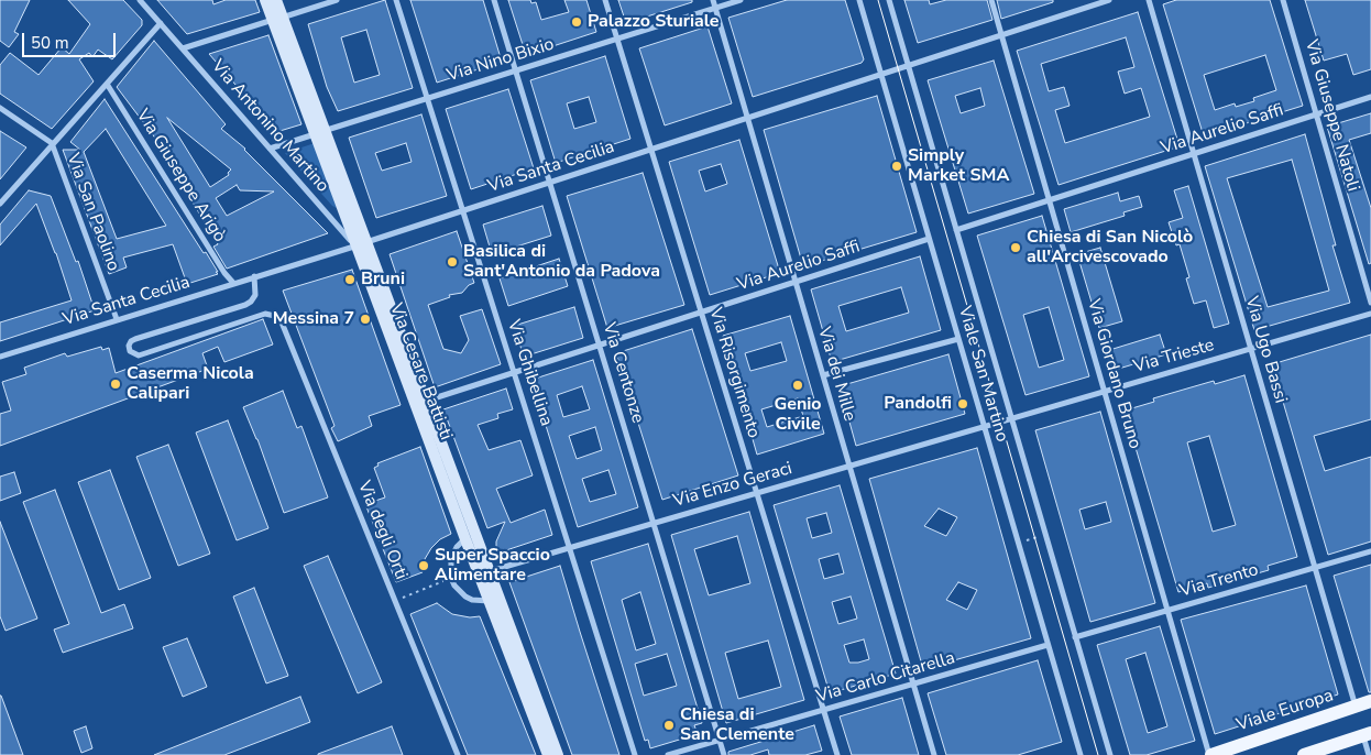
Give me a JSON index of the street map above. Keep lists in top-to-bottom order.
{
  "streets": {
    "main road": ["Via Cesare Battisti", "Viale Europa"],
    "street": [
      "Via Nino Bixio",
      "Via Giuseppe Natoli",
      "Via Antonino Martino",
      "Via Aurelio Saffi",
      "Via Santa Cecilia",
      "Via Giuseppe Arigò",
      "Via San Paolino",
      "Via Ugo Bassi",
      "Via Trieste",
      "Via Ghibellina",
      "Via Centonze",
      "Via Risorgimento",
      "Via dei Mille",
      "Viale San Martino",
      "Via Giordano Bruno",
      "Via Enzo Geraci",
      "Via degli Orti",
      "Via Trento",
      "Via Carlo Citarella"
    ]
  },
  "crossings": [
    ["Via Nino Bixio", "Via Antonino Martino"],
    ["Via Nino Bixio", "Via Cesare Battisti"],
    ["Via Nino Bixio", "Via Ghibellina"],
    ["Via Nino Bixio", "Via Centonze"],
    ["Via Nino Bixio", "Via Risorgimento"],
    ["Via Nino Bixio", "Via dei Mille"],
    ["Via Giuseppe Natoli", "Via Aurelio Saffi"],
    ["Via Antonino Martino", "Via Santa Cecilia"],
    ["Via Antonino Martino", "Via Cesare Battisti"],
    ["Via Aurelio Saffi", "Via Ugo Bassi"],
    ["Via Aurelio Saffi", "Via Cesare Battisti"],
    ["Via Aurelio Saffi", "Via Ghibellina"],
    ["Via Aurelio Saffi", "Via Centonze"],
    ["Via Aurelio Saffi", "Via Risorgimento"],
    ["Via Aurelio Saffi", "Via dei Mille"],
    ["Via Aurelio Saffi", "Viale San Martino"],
    ["Via Aurelio Saffi", "Via Giordano Bruno"],
    ["Via Santa Cecilia", "Via Giuseppe Arigò"],
    ["Via Santa Cecilia", "Via San Paolino"],
    ["Via Santa Cecilia", "Via Cesare Battisti"],
    ["Via Santa Cecilia", "Via Ghibellina"],
    ["Via Santa Cecilia", "Via Centonze"],
    ["Via Santa Cecilia", "Via Risorgimento"],
    ["Via Santa Cecilia", "Via dei Mille"],
    ["Via Santa Cecilia", "Viale San Martino"],
    ["Via Santa Cecilia", "Via Giordano Bruno"],
    ["Via Santa Cecilia", "Via degli Orti"],
    ["Via Ugo Bassi", "Via Trieste"],
    ["Via Ugo Bassi", "Via Trento"],
    ["Via Ugo Bassi", "Viale Europa"],
    ["Via Trieste", "Viale San Martino"],
    ["Via Trieste", "Via Giordano Bruno"],
    ["Via Trieste", "Via Enzo Geraci"],
    ["Via Cesare Battisti", "Via Enzo Geraci"],
    ["Via Ghibellina", "Via Enzo Geraci"],
    ["Via Centonze", "Via Enzo Geraci"],
    ["Via Centonze", "Via Carlo Citarella"],
    ["Via Risorgimento", "Via Enzo Geraci"],
    ["Via Risorgimento", "Via Carlo Citarella"],
    ["Via dei Mille", "Via Enzo Geraci"],
    ["Via dei Mille", "Via Carlo Citarella"],
    ["Viale San Martino", "Via Enzo Geraci"],
    ["Viale San Martino", "Via Trento"],
    ["Viale San Martino", "Via Carlo Citarella"],
    ["Via Giordano Bruno", "Via Trento"],
    ["Via Giordano Bruno", "Viale Europa"]
  ],
  "places": [
    "Palazzo Sturiale",
    "Simply Market SMA",
    "Chiesa di San Nicolò all'Arcivescovado",
    "Basilica di Sant'Antonio da Padova",
    "Bruni",
    "Messina 7",
    "Caserma Nicola Calipari",
    "Genio Civile",
    "Pandolfi",
    "Super Spaccio Alimentare",
    "Chiesa di San Clemente"
  ],
  "scale_bar": "50 m"
}
